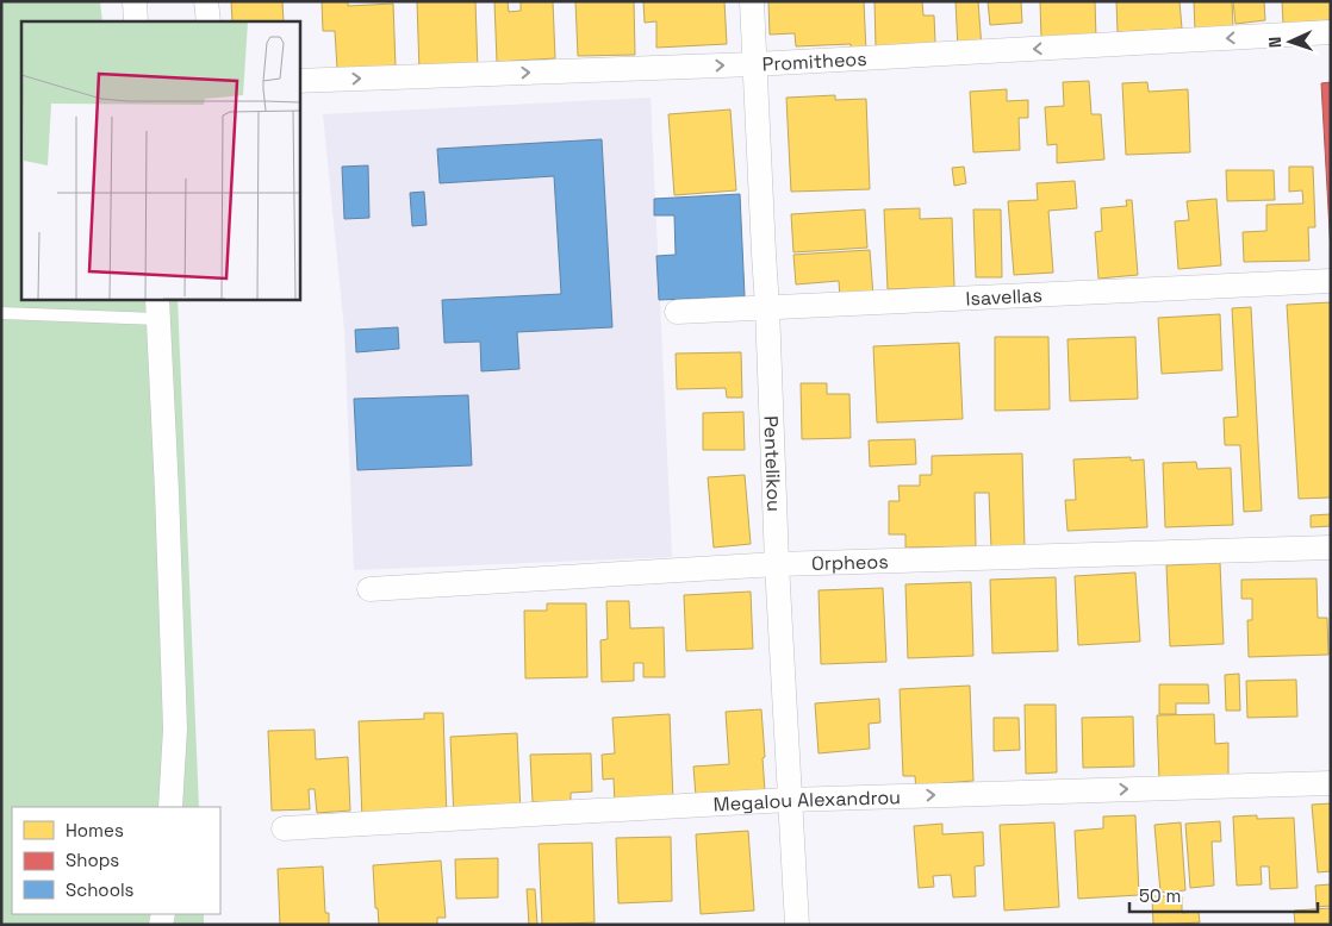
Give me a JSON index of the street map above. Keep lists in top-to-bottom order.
{
  "streets": {
    "street": [
      "Promitheos",
      "Isavellas",
      "Pentelikou",
      "Orpheos",
      "Megalou Alexandrou"
    ]
  },
  "crossings": [
    ["Promitheos", "Pentelikou"],
    ["Isavellas", "Pentelikou"],
    ["Pentelikou", "Orpheos"],
    ["Pentelikou", "Megalou Alexandrou"]
  ],
  "one_way": ["Megalou Alexandrou"],
  "legend": ["Homes", "Shops", "Schools"],
  "scale_bar": "50 m",
  "north": "left"
}
